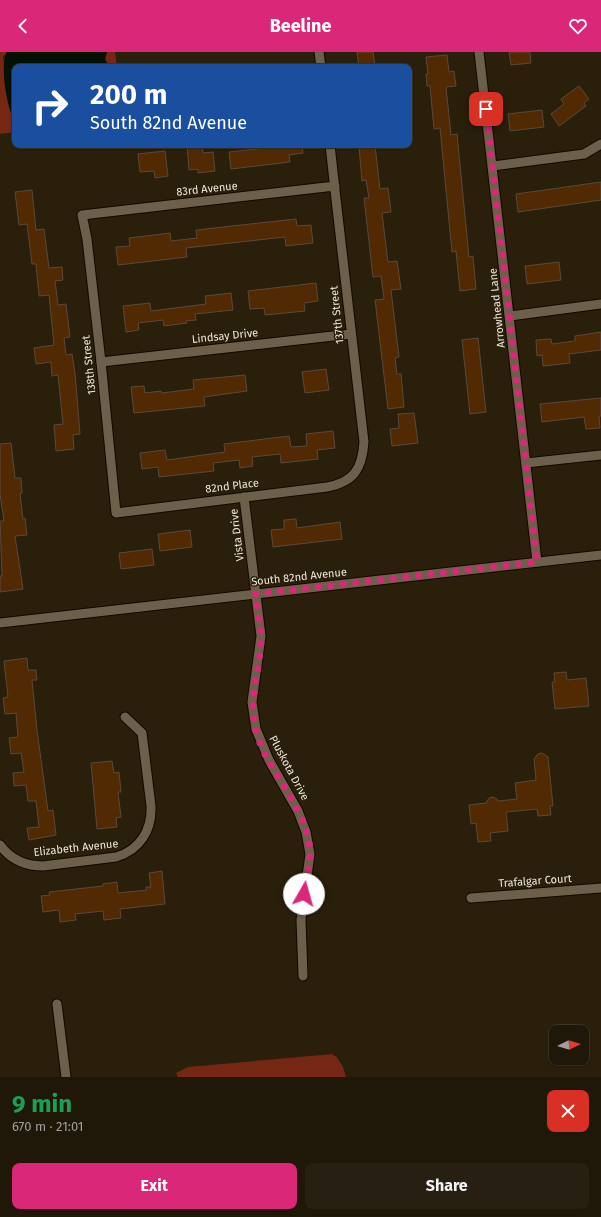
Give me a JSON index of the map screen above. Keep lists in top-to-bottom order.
{
  "streets": {
    "street": [
      "83rd Avenue",
      "Arrowhead Lane",
      "137th Street",
      "Lindsay Drive",
      "138th Street",
      "82nd Place",
      "Vista Drive",
      "South 82nd Avenue",
      "Pluskota Drive",
      "Elizabeth Avenue",
      "Trafalgar Court"
    ]
  },
  "crossings": [
    ["83rd Avenue", "137th Street"],
    ["83rd Avenue", "138th Street"],
    ["Arrowhead Lane", "South 82nd Avenue"],
    ["137th Street", "Lindsay Drive"],
    ["137th Street", "82nd Place"],
    ["Lindsay Drive", "138th Street"],
    ["138th Street", "82nd Place"],
    ["82nd Place", "Vista Drive"],
    ["Vista Drive", "South 82nd Avenue"],
    ["Vista Drive", "Pluskota Drive"],
    ["South 82nd Avenue", "Pluskota Drive"]
  ],
  "north": "right",
  "page": {
    "header": "Beeline",
    "turn": ["200 m", "South 82nd Avenue"],
    "heading": ["9 min", "670 m · 21:01"],
    "buttons": ["Exit", "Share"]
  }
}
